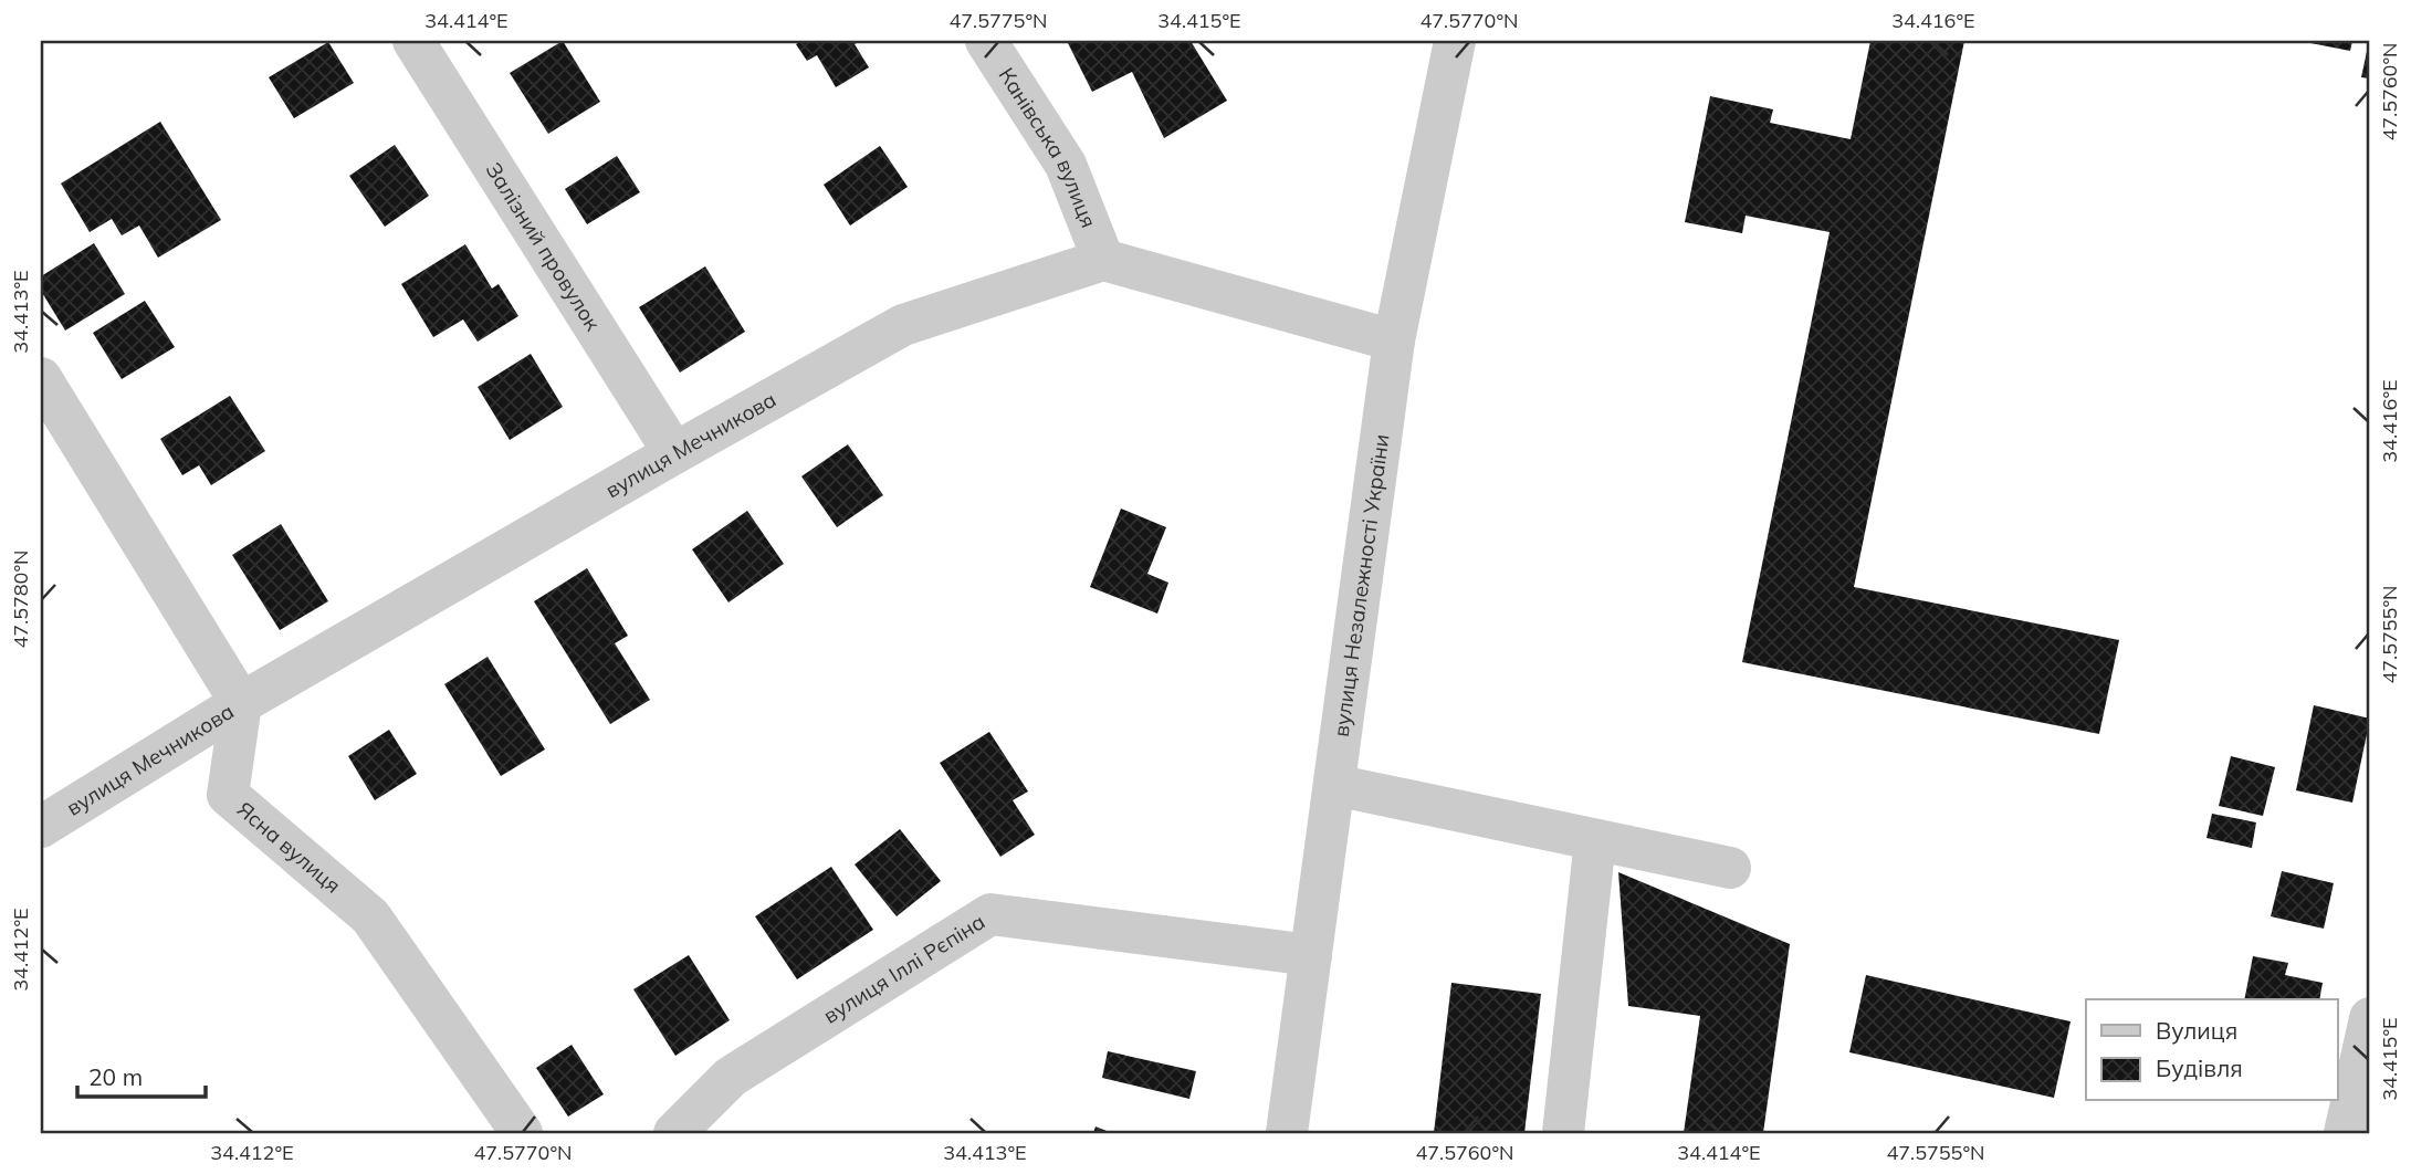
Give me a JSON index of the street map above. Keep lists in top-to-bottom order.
{
  "streets": {
    "street": [
      "Канівська вулиця",
      "Залізний провулок",
      "вулиця Мечникова",
      "вулиця Незалежності України",
      "Ясна вулиця",
      "вулиця Іллі Рєпіна"
    ]
  },
  "crossings": [
    ["Канівська вулиця", "вулиця Мечникова"],
    ["Залізний провулок", "вулиця Мечникова"],
    ["вулиця Мечникова", "Ясна вулиця"],
    ["вулиця Незалежності України", "вулиця Іллі Рєпіна"]
  ],
  "legend": ["Вулиця", "Будівля"],
  "scale_bar": "20 m",
  "coordinates": [
    "34.414°E",
    "47.5775°N",
    "34.415°E",
    "47.5770°N",
    "34.416°E",
    "47.5760°N",
    "34.413°E",
    "47.5780°N",
    "47.5755°N",
    "34.412°E"
  ]
}
